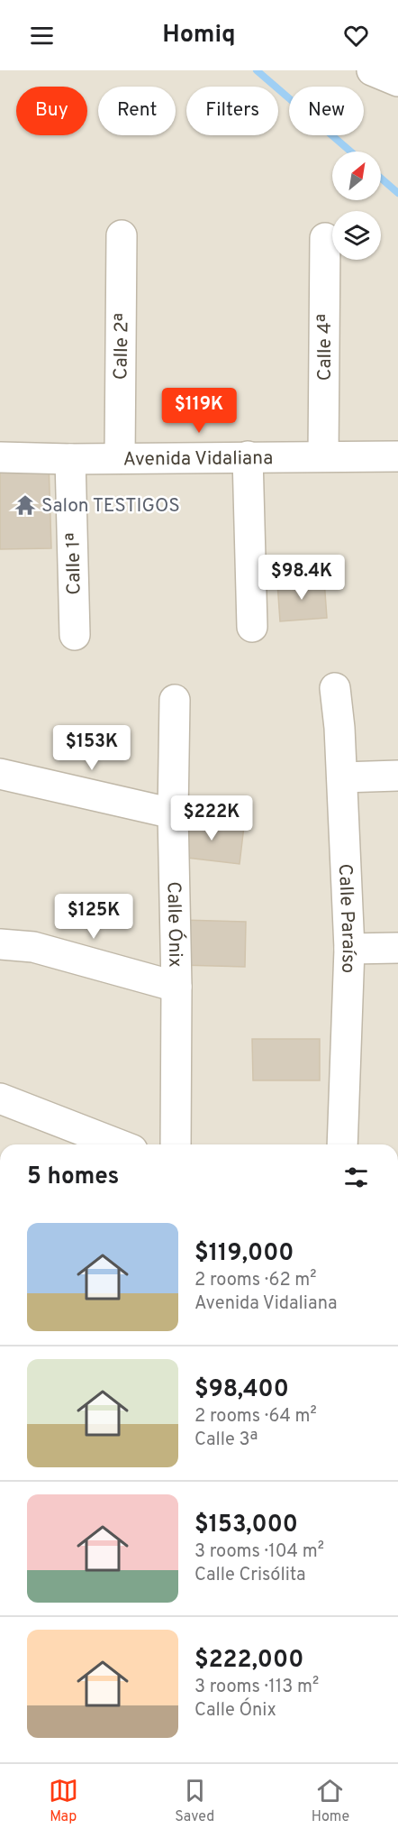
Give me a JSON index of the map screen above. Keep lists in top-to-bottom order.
{
  "streets": {
    "street": [
      "Calle 2ª",
      "Calle 4ª",
      "Avenida Vidaliana",
      "Calle 1ª",
      "Calle Paraíso",
      "Calle Ónix"
    ]
  },
  "crossings": [
    ["Calle 2ª", "Avenida Vidaliana"],
    ["Calle 4ª", "Avenida Vidaliana"],
    ["Avenida Vidaliana", "Calle 1ª"]
  ],
  "places": {
    "temple": ["Salon TESTIGOS"]
  },
  "north": "top right",
  "page": {
    "header": "Homiq",
    "chip": [
      "Buy",
      "Rent",
      "Filters",
      "New"
    ],
    "price": [
      "$119K",
      "$98.4K",
      "$153K",
      "$222K",
      "$125K"
    ],
    "heading": "5 homes",
    "list": [
      {
        "name": "$119,000",
        "note": "2 rooms · 62 m² · Avenida Vidaliana"
      },
      {
        "name": "$98,400",
        "note": "2 rooms · 64 m² · Calle 3ª"
      },
      {
        "name": "$153,000",
        "note": "3 rooms · 104 m² · Calle Crisólita"
      },
      {
        "name": "$222,000",
        "note": "3 rooms · 113 m² · Calle Ónix"
      }
    ],
    "tabs": ["Map", "Saved", "Home"]
  }
}
